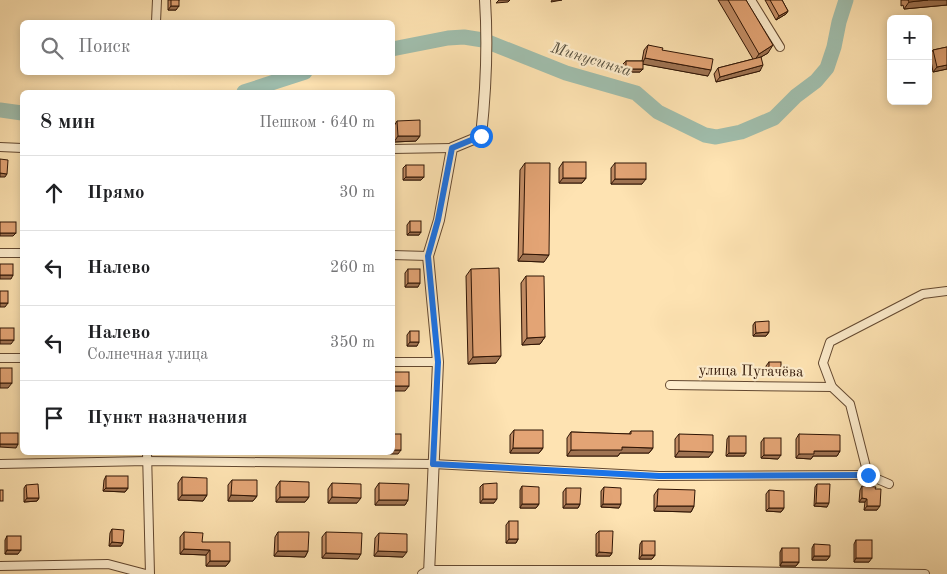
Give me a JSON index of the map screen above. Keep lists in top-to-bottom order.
{
  "streets": {
    "street": ["улица Пугачёва"]
  },
  "water": ["Минусинка"],
  "page": {
    "map_buttons": ["+", "−"],
    "search": "Поиск",
    "heading": ["8 мин", "Пешком · 640 m"],
    "list": [
      ["Прямо", "30 m"],
      ["Налево", "260 m"],
      ["Налево", "Солнечная улица", "350 m"],
      "Пункт назначения"
    ]
  }
}
